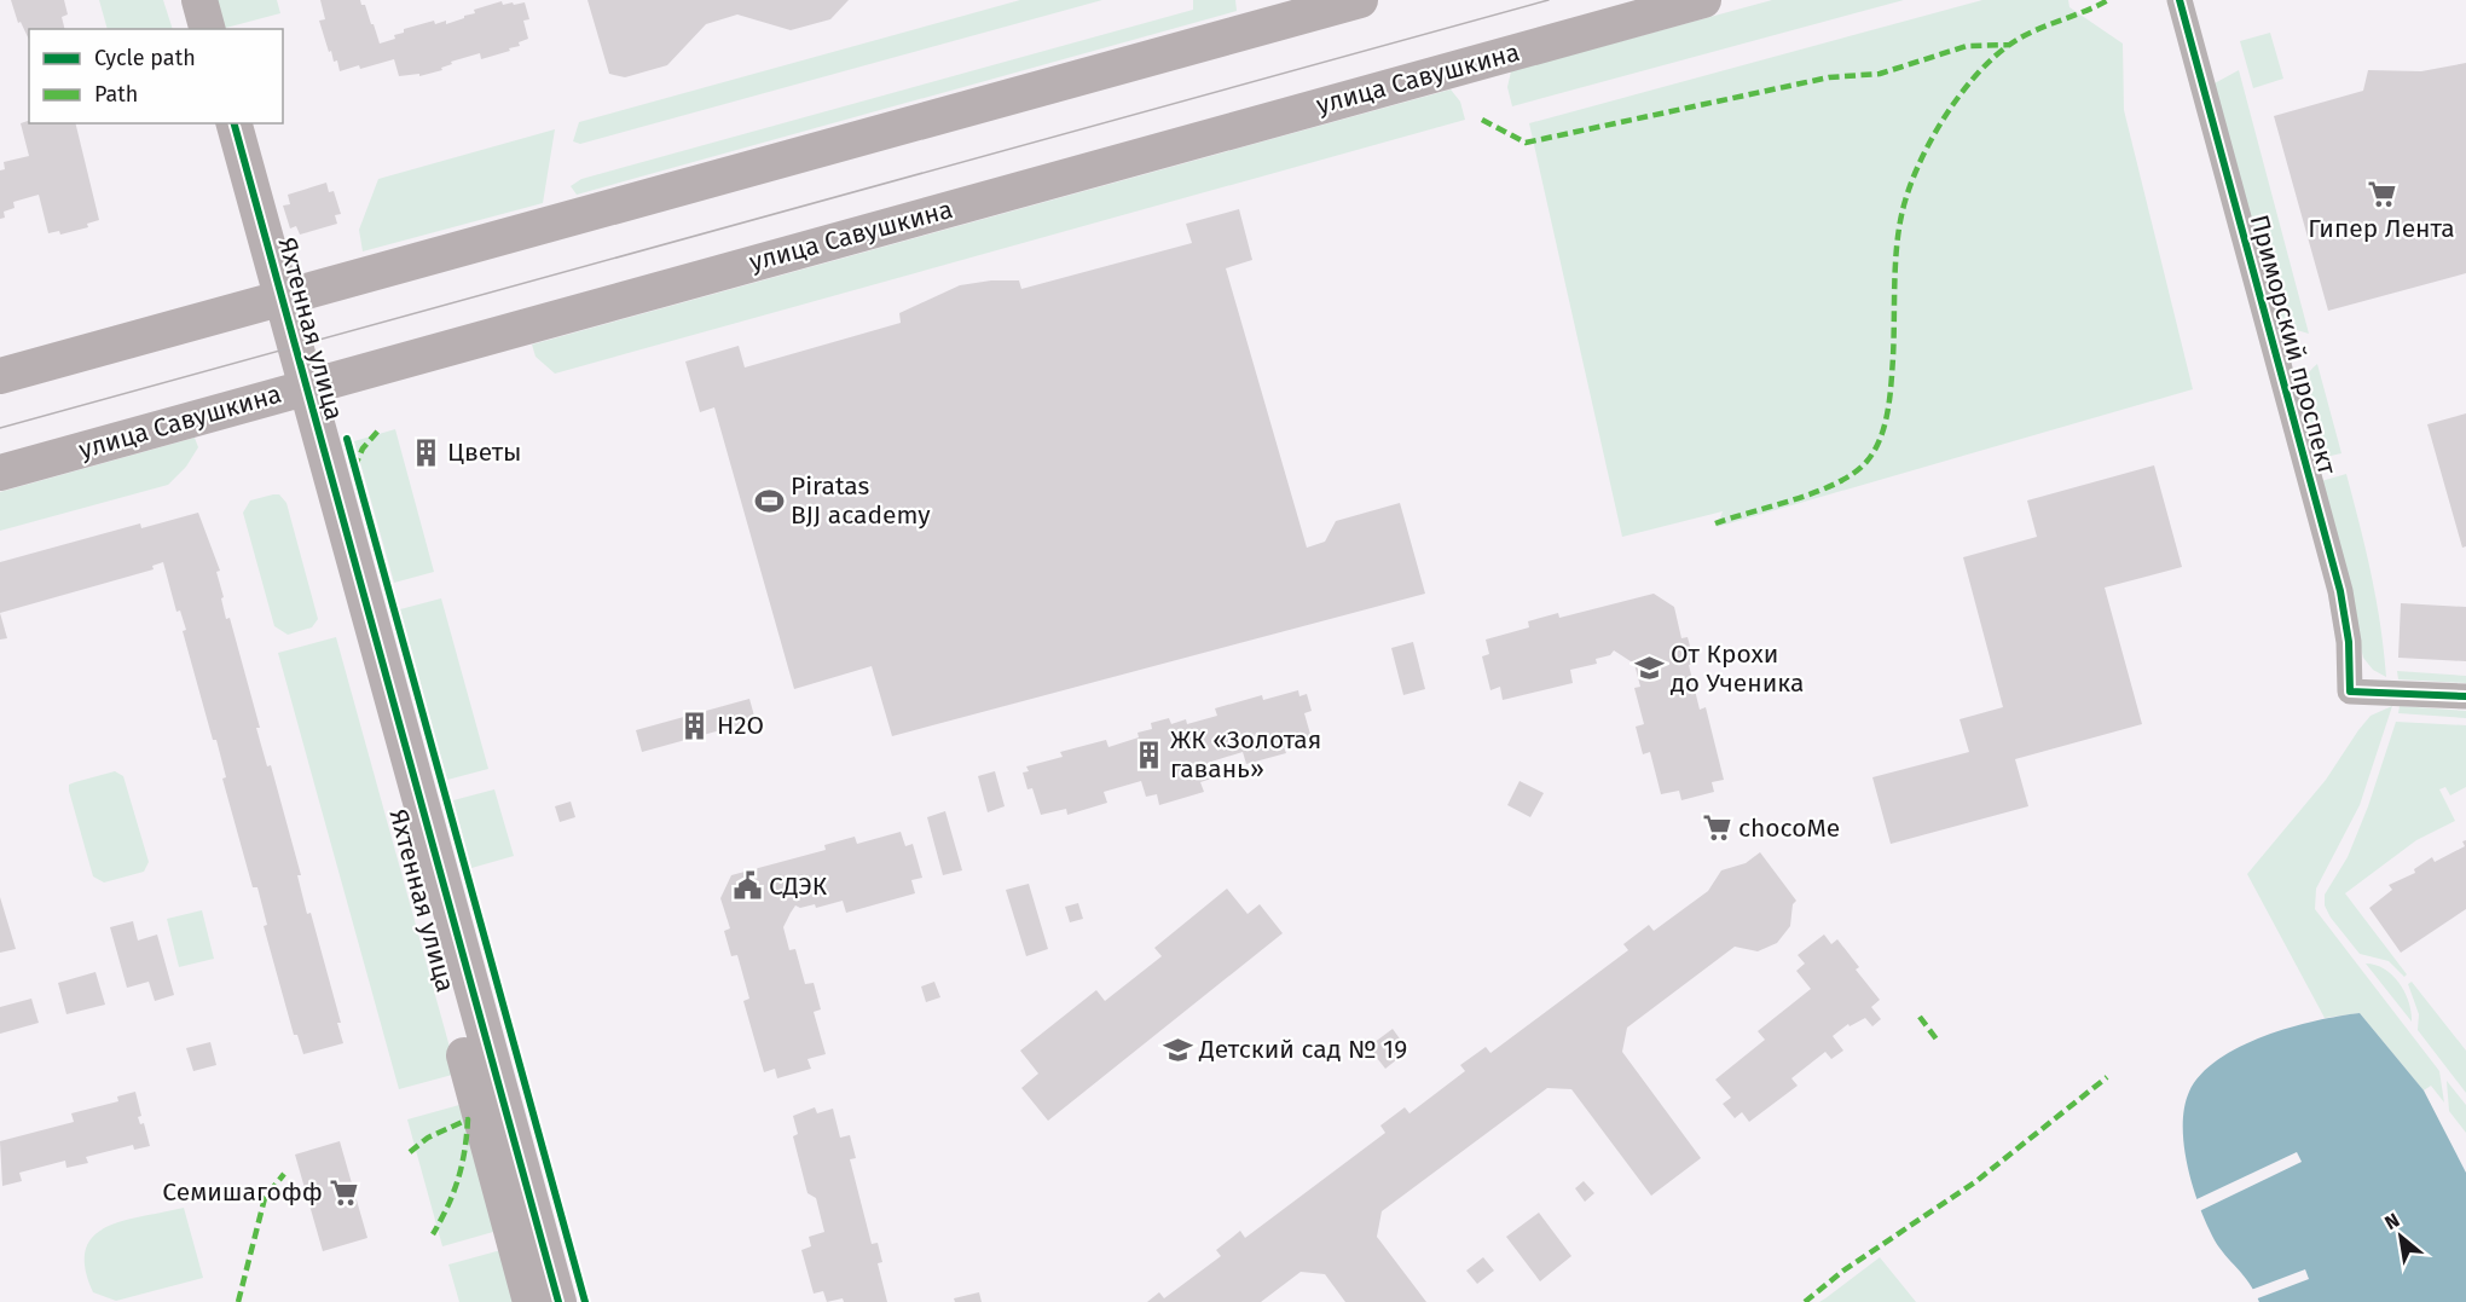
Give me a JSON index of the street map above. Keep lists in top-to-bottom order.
{
  "streets": {
    "main road": ["улица Савушкина", "Яхтенная улица"],
    "street": ["Приморский проспект"]
  },
  "crossings": [
    ["улица Савушкина", "Яхтенная улица"]
  ],
  "places": {
    "supermarket": ["Гипер Лента", "chocoMe", "Семишагофф"],
    "building": ["Цветы", "H2O", "ЖК «Золотая гавань»"],
    "sports": ["Piratas BJJ academy"],
    "school or university": ["От Крохи до Ученика", "Детский сад № 19"],
    "public building": ["СДЭК"]
  },
  "legend": ["Cycle path", "Path"],
  "north": "top left"
}
